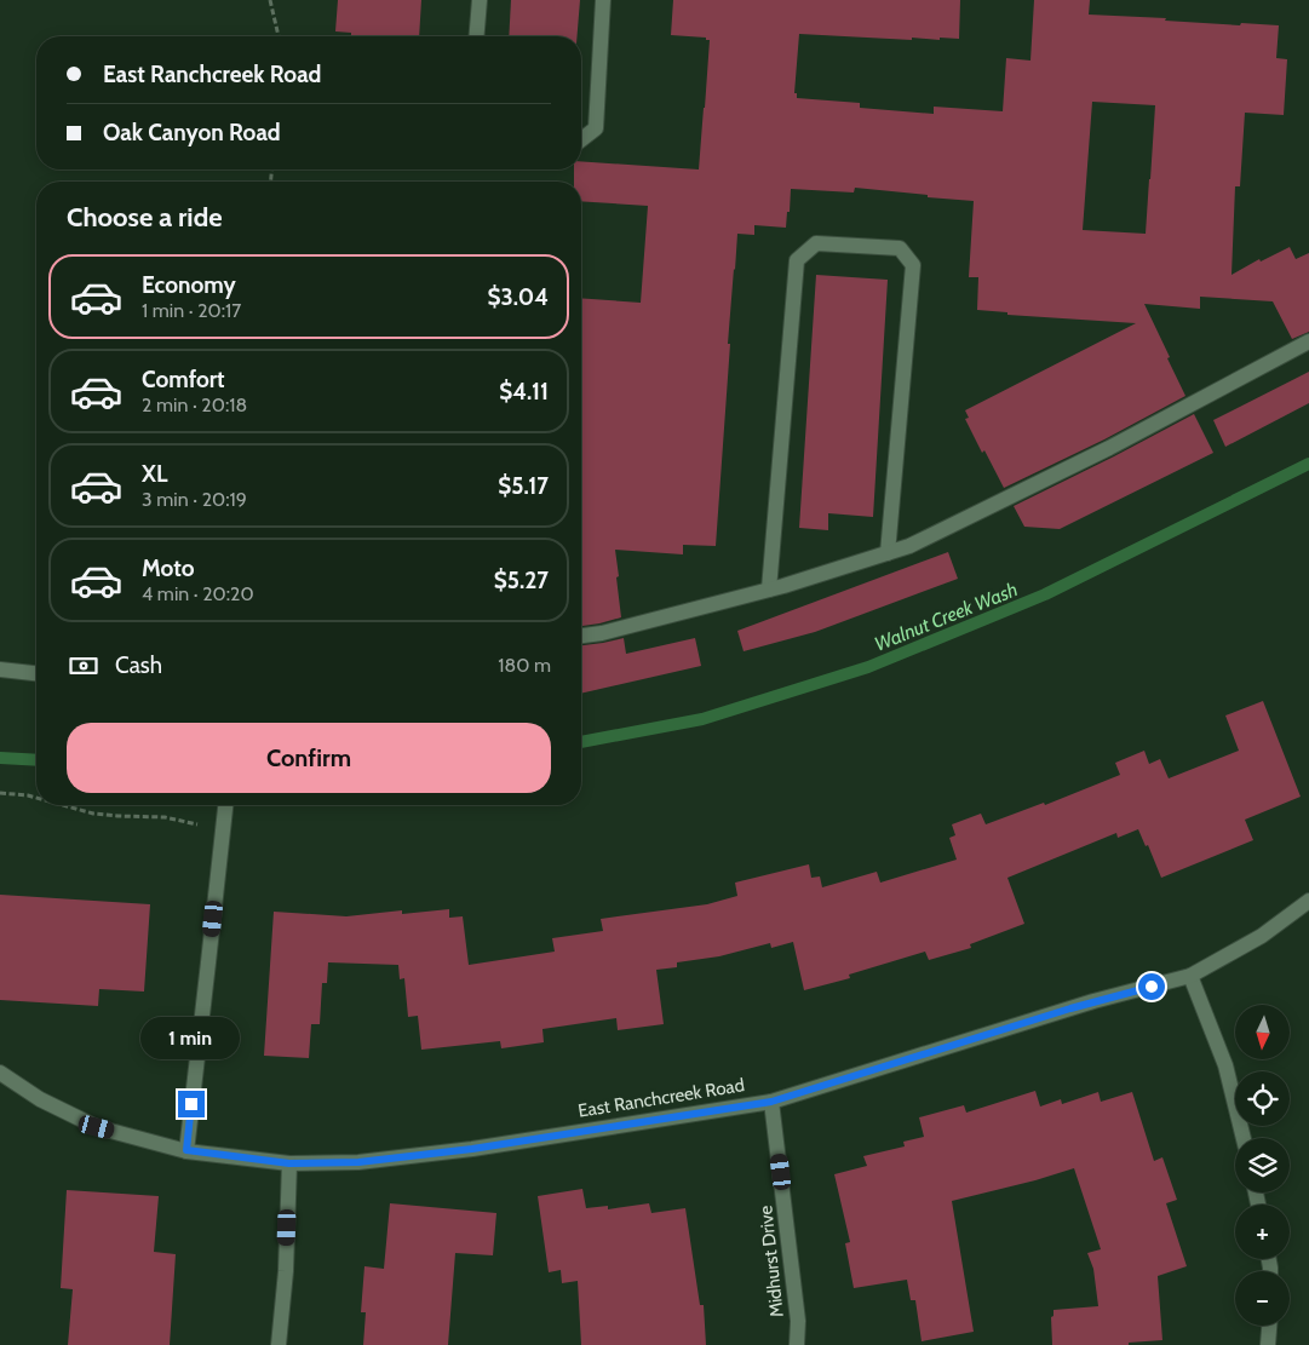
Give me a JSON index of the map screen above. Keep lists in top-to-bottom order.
{
  "streets": {
    "street": ["East Ranchcreek Road", "Midhurst Drive"]
  },
  "crossings": [
    ["East Ranchcreek Road", "Midhurst Drive"]
  ],
  "water": ["Walnut Creek Wash"],
  "north": "bottom",
  "page": {
    "banner": ["East Ranchcreek Road", "Oak Canyon Road"],
    "heading": "Choose a ride",
    "list": [
      {
        "name": "Economy",
        "note": "1 min · 20:17",
        "value": "$3.04"
      },
      {
        "name": "Comfort",
        "note": "2 min · 20:18",
        "value": "$4.11"
      },
      {
        "name": "XL",
        "note": "3 min · 20:19",
        "value": "$5.17"
      },
      {
        "name": "Moto",
        "note": "4 min · 20:20",
        "value": "$5.27"
      }
    ],
    "pay": ["Cash", "180 m"],
    "buttons": "Confirm",
    "map_buttons": ["+", "−"],
    "bubble": "1 min"
  }
}
